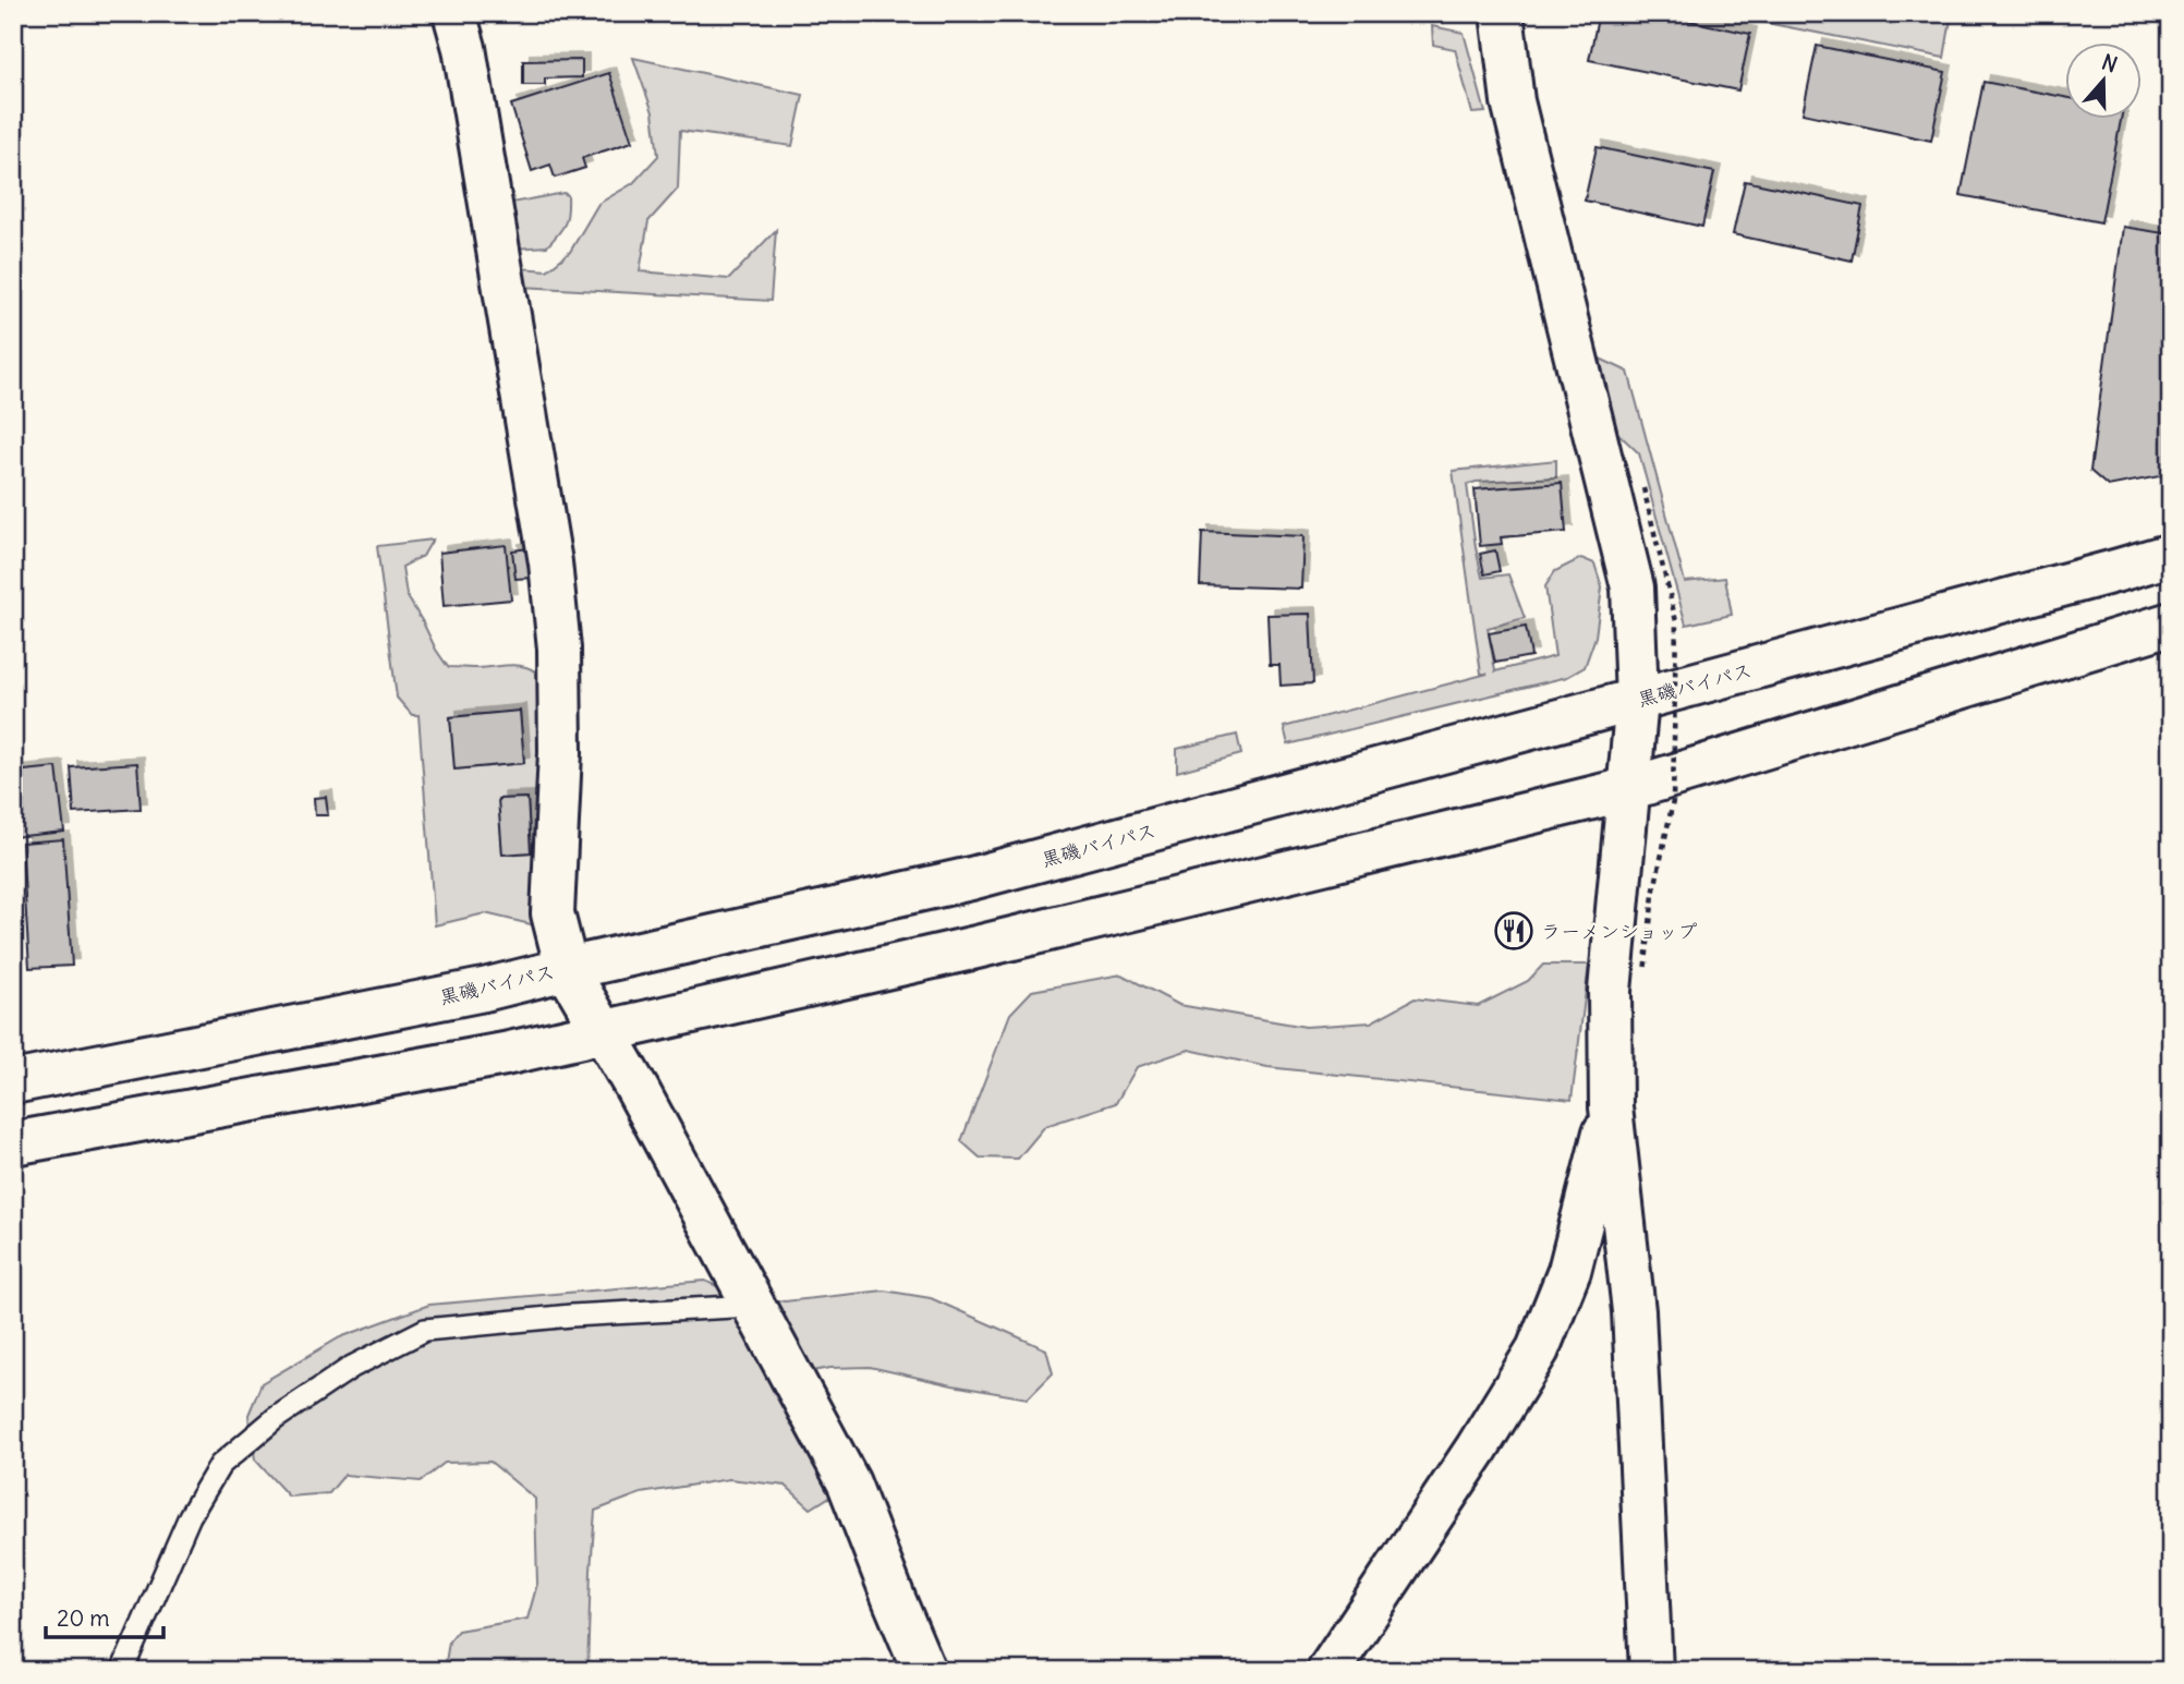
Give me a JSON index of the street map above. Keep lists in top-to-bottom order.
{
  "streets": {
    "main road": ["黒磯バイパス"]
  },
  "places": {
    "restaurant": ["ラーメンショップ"]
  },
  "scale_bar": "20 m",
  "north": "top"
}
